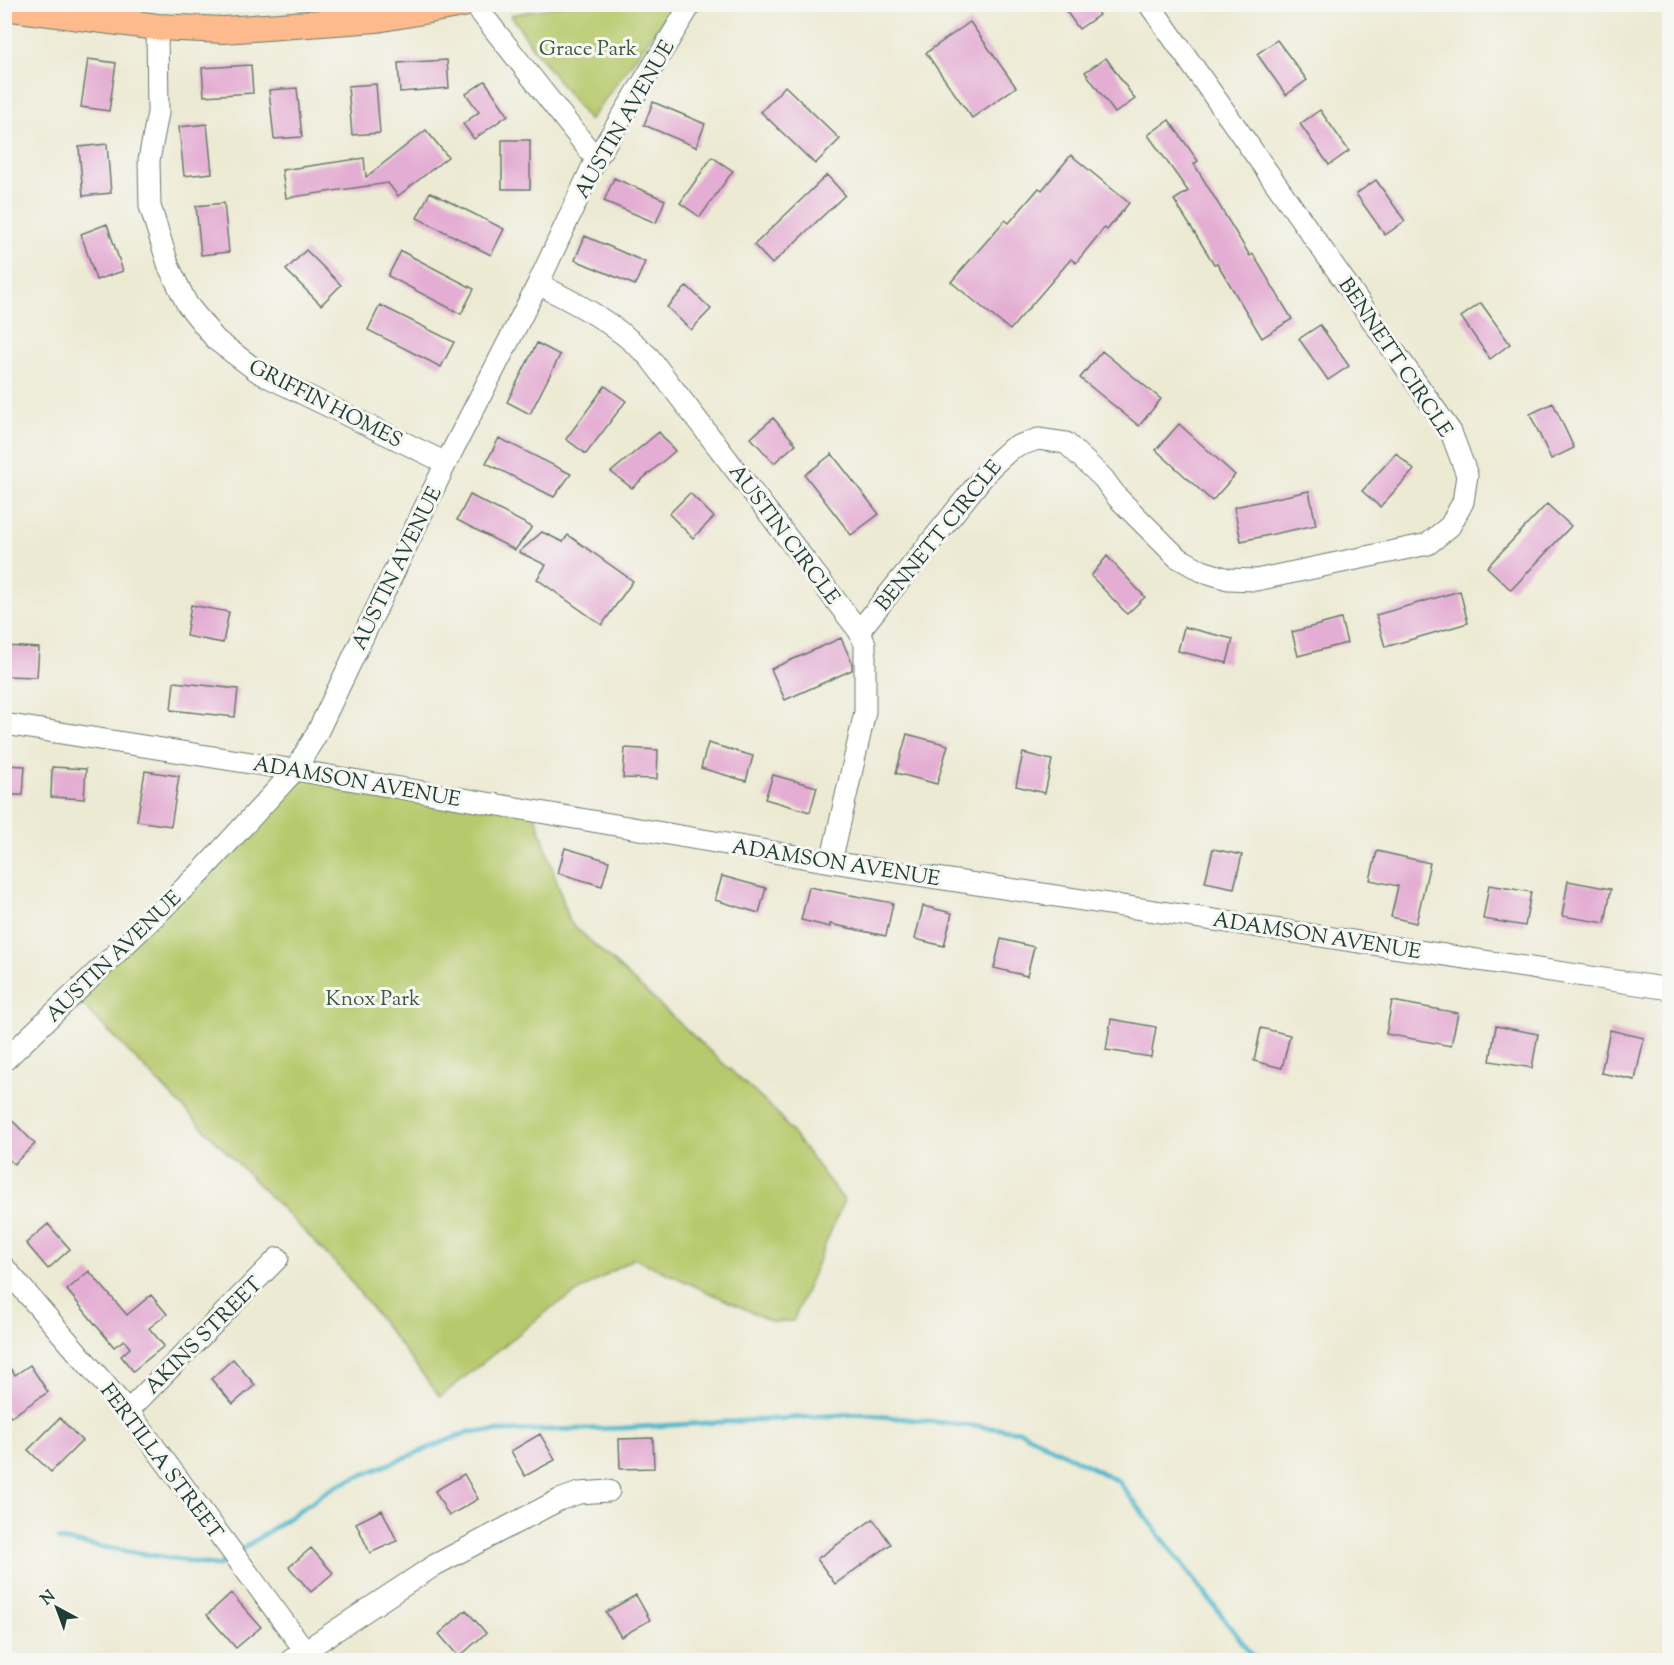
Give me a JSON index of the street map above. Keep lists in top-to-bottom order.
{
  "streets": {
    "street": [
      "AUSTIN AVENUE",
      "BENNETT CIRCLE",
      "GRIFFIN HOMES",
      "AUSTIN CIRCLE",
      "ADAMSON AVENUE",
      "AKINS STREET",
      "FERTILLA STREET"
    ]
  },
  "crossings": [
    ["AUSTIN AVENUE", "GRIFFIN HOMES"],
    ["AUSTIN AVENUE", "AUSTIN CIRCLE"],
    ["AUSTIN AVENUE", "ADAMSON AVENUE"],
    ["BENNETT CIRCLE", "AUSTIN CIRCLE"],
    ["AUSTIN CIRCLE", "ADAMSON AVENUE"],
    ["AKINS STREET", "FERTILLA STREET"]
  ],
  "parks": ["Grace Park", "Knox Park"],
  "north": "top left"
}
